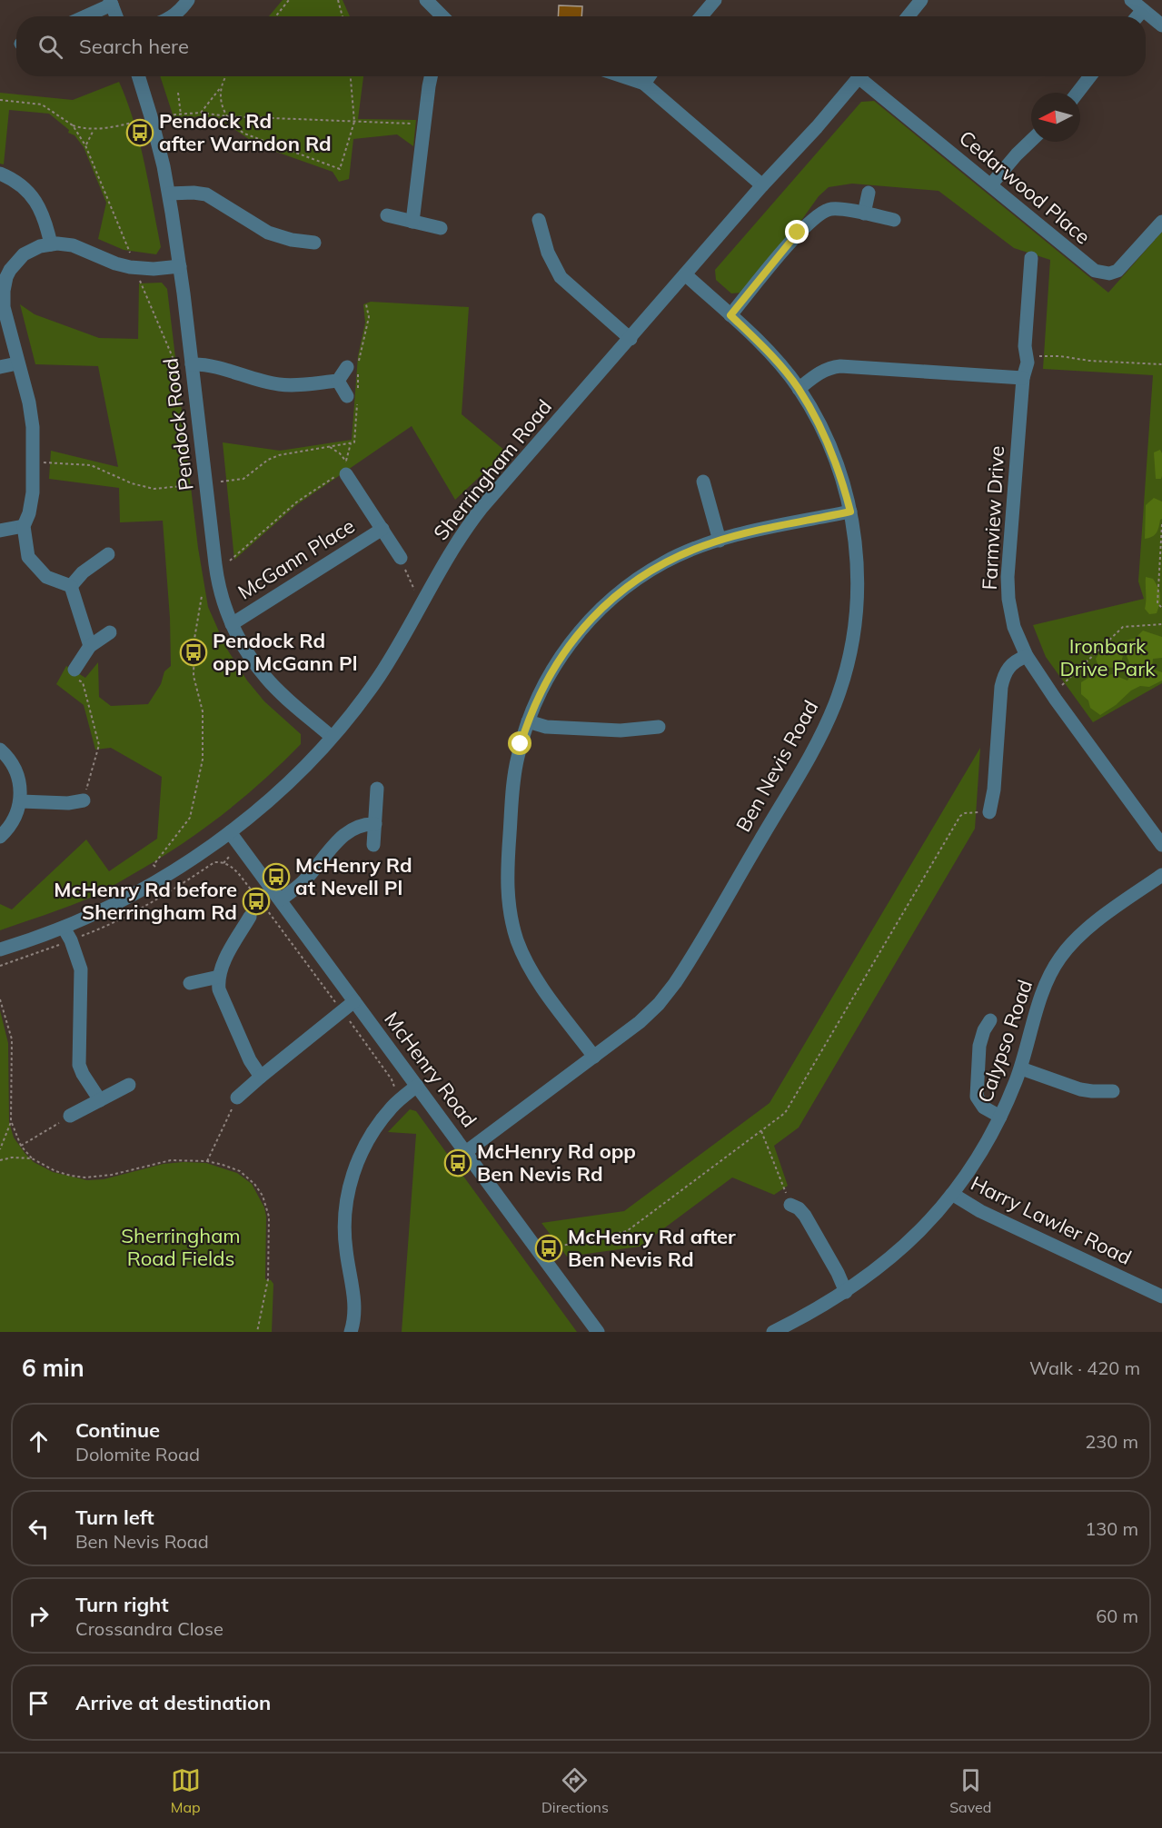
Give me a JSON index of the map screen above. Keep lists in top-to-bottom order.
{
  "streets": {
    "street": [
      "Cedarwood Place",
      "Pendock Road",
      "Sherringham Road",
      "Farmview Drive",
      "McGann Place",
      "Ben Nevis Road",
      "Calypso Road",
      "McHenry Road",
      "Harry Lawler Road"
    ]
  },
  "crossings": [
    ["Pendock Road", "Sherringham Road"],
    ["Pendock Road", "McGann Place"],
    ["Sherringham Road", "Ben Nevis Road"],
    ["Sherringham Road", "McHenry Road"],
    ["Ben Nevis Road", "McHenry Road"],
    ["Calypso Road", "Harry Lawler Road"]
  ],
  "parks": ["Ironbark Drive Park", "Sherringham Road Fields"],
  "places": {
    "bus stop": [
      "Pendock Rd after Warndon Rd",
      "Pendock Rd opp McGann Pl",
      "McHenry Rd at Nevell Pl",
      "McHenry Rd before Sherringham Rd",
      "McHenry Rd opp Ben Nevis Rd",
      "McHenry Rd after Ben Nevis Rd"
    ]
  },
  "north": "left",
  "page": {
    "search": "Search here",
    "heading": ["6 min", "Walk · 420 m"],
    "list": [
      ["Continue", "Dolomite Road", "230 m"],
      ["Turn left", "Ben Nevis Road", "130 m"],
      ["Turn right", "Crossandra Close", "60 m"],
      "Arrive at destination"
    ],
    "nav": ["Map", "Directions", "Saved"]
  }
}
